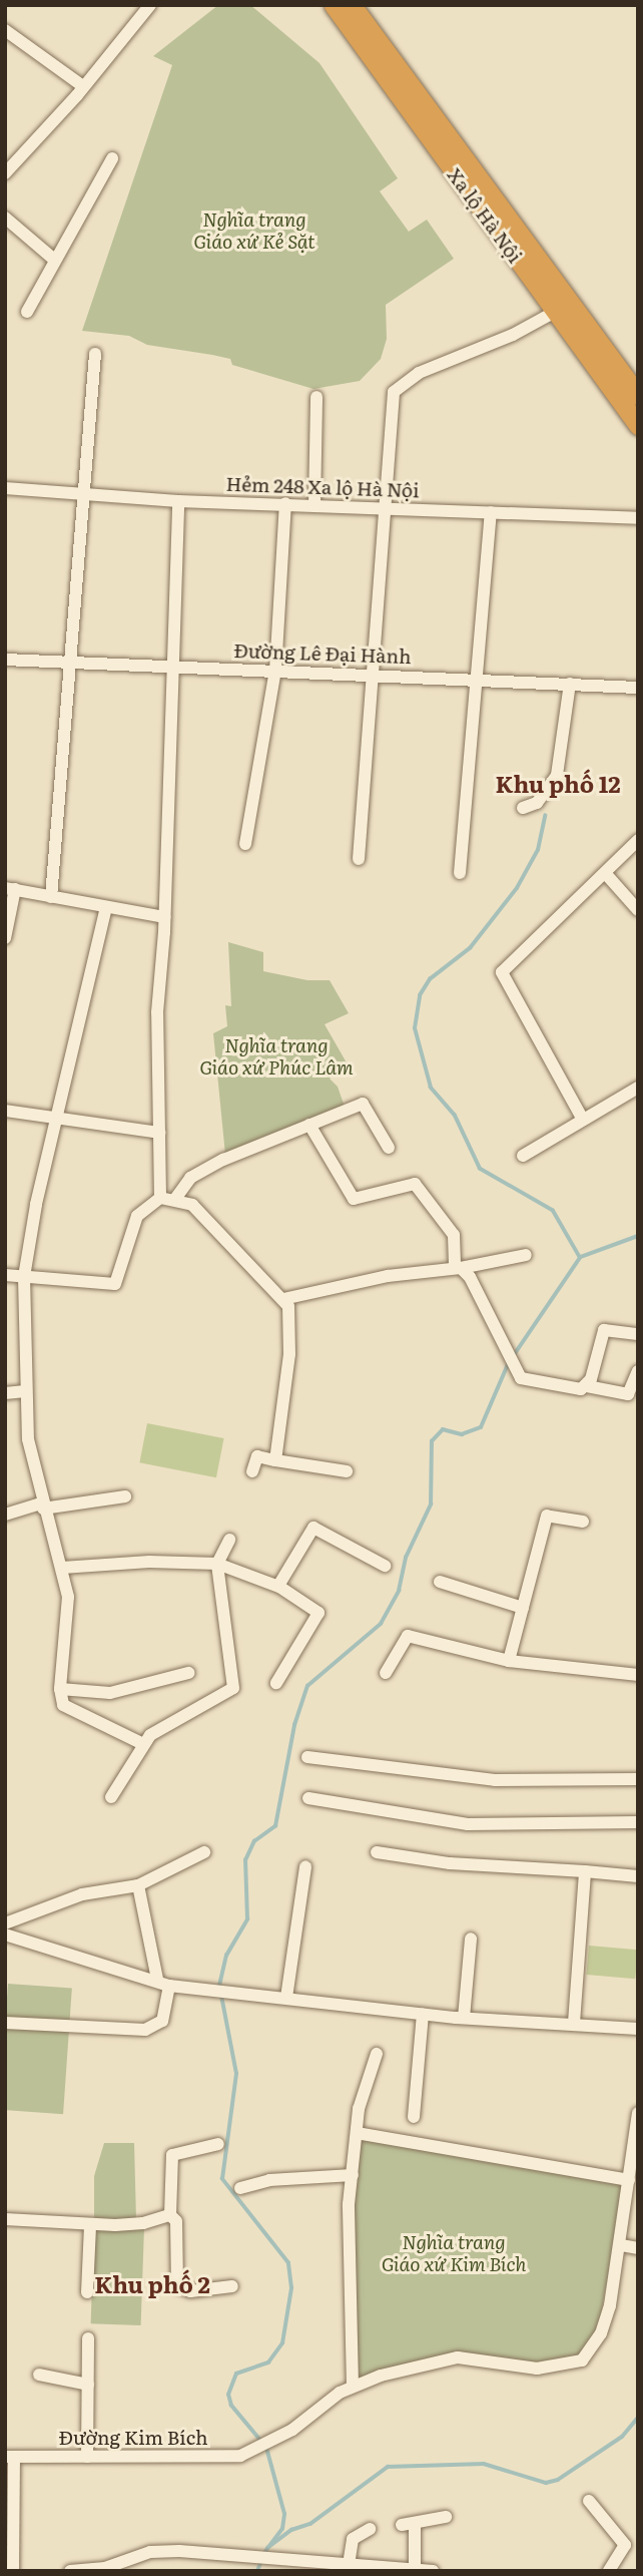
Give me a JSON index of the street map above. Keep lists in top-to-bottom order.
{
  "streets": {
    "highway": ["Xa lộ Hà Nội"],
    "street": ["Hẻm 248 Xa lộ Hà Nội", "Đường Lê Đại Hành", "Đường Kim Bích"]
  },
  "districts": ["Khu phố 12", "Khu phố 2"],
  "parks": ["Nghĩa trang Giáo xứ Kẻ Sặt", "Nghĩa trang Giáo xứ Phúc Lâm", "Nghĩa trang Giáo xứ Kim Bích"]
}
